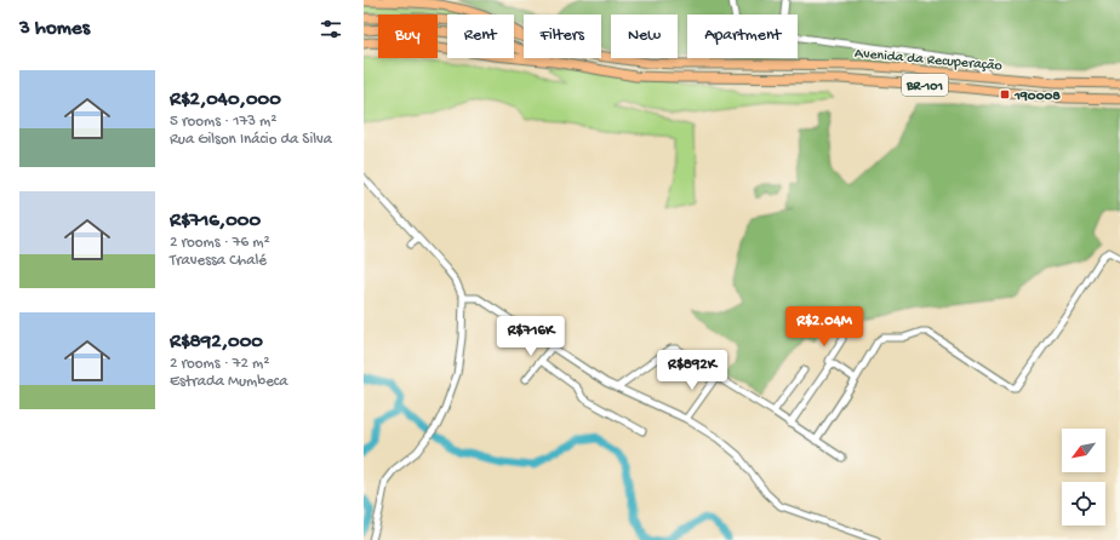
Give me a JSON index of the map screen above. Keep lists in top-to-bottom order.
{
  "streets": {
    "highway": ["Avenida da Recuperação", "BR-101"]
  },
  "places": {
    "transit": ["190008"]
  },
  "north": "bottom left",
  "page": {
    "heading": "3 homes",
    "chip": [
      "Buy",
      "Rent",
      "Filters",
      "New",
      "Apartment"
    ],
    "list": [
      {
        "name": "R$2,040,000",
        "note": "5 rooms · 173 m² · Rua Gilson Inácio da Silva"
      },
      {
        "name": "R$716,000",
        "note": "2 rooms · 76 m² · Travessa Chalé"
      },
      {
        "name": "R$892,000",
        "note": "2 rooms · 72 m² · Estrada Mumbeca"
      }
    ],
    "price": ["R$2.04M", "R$716K", "R$892K"]
  }
}
